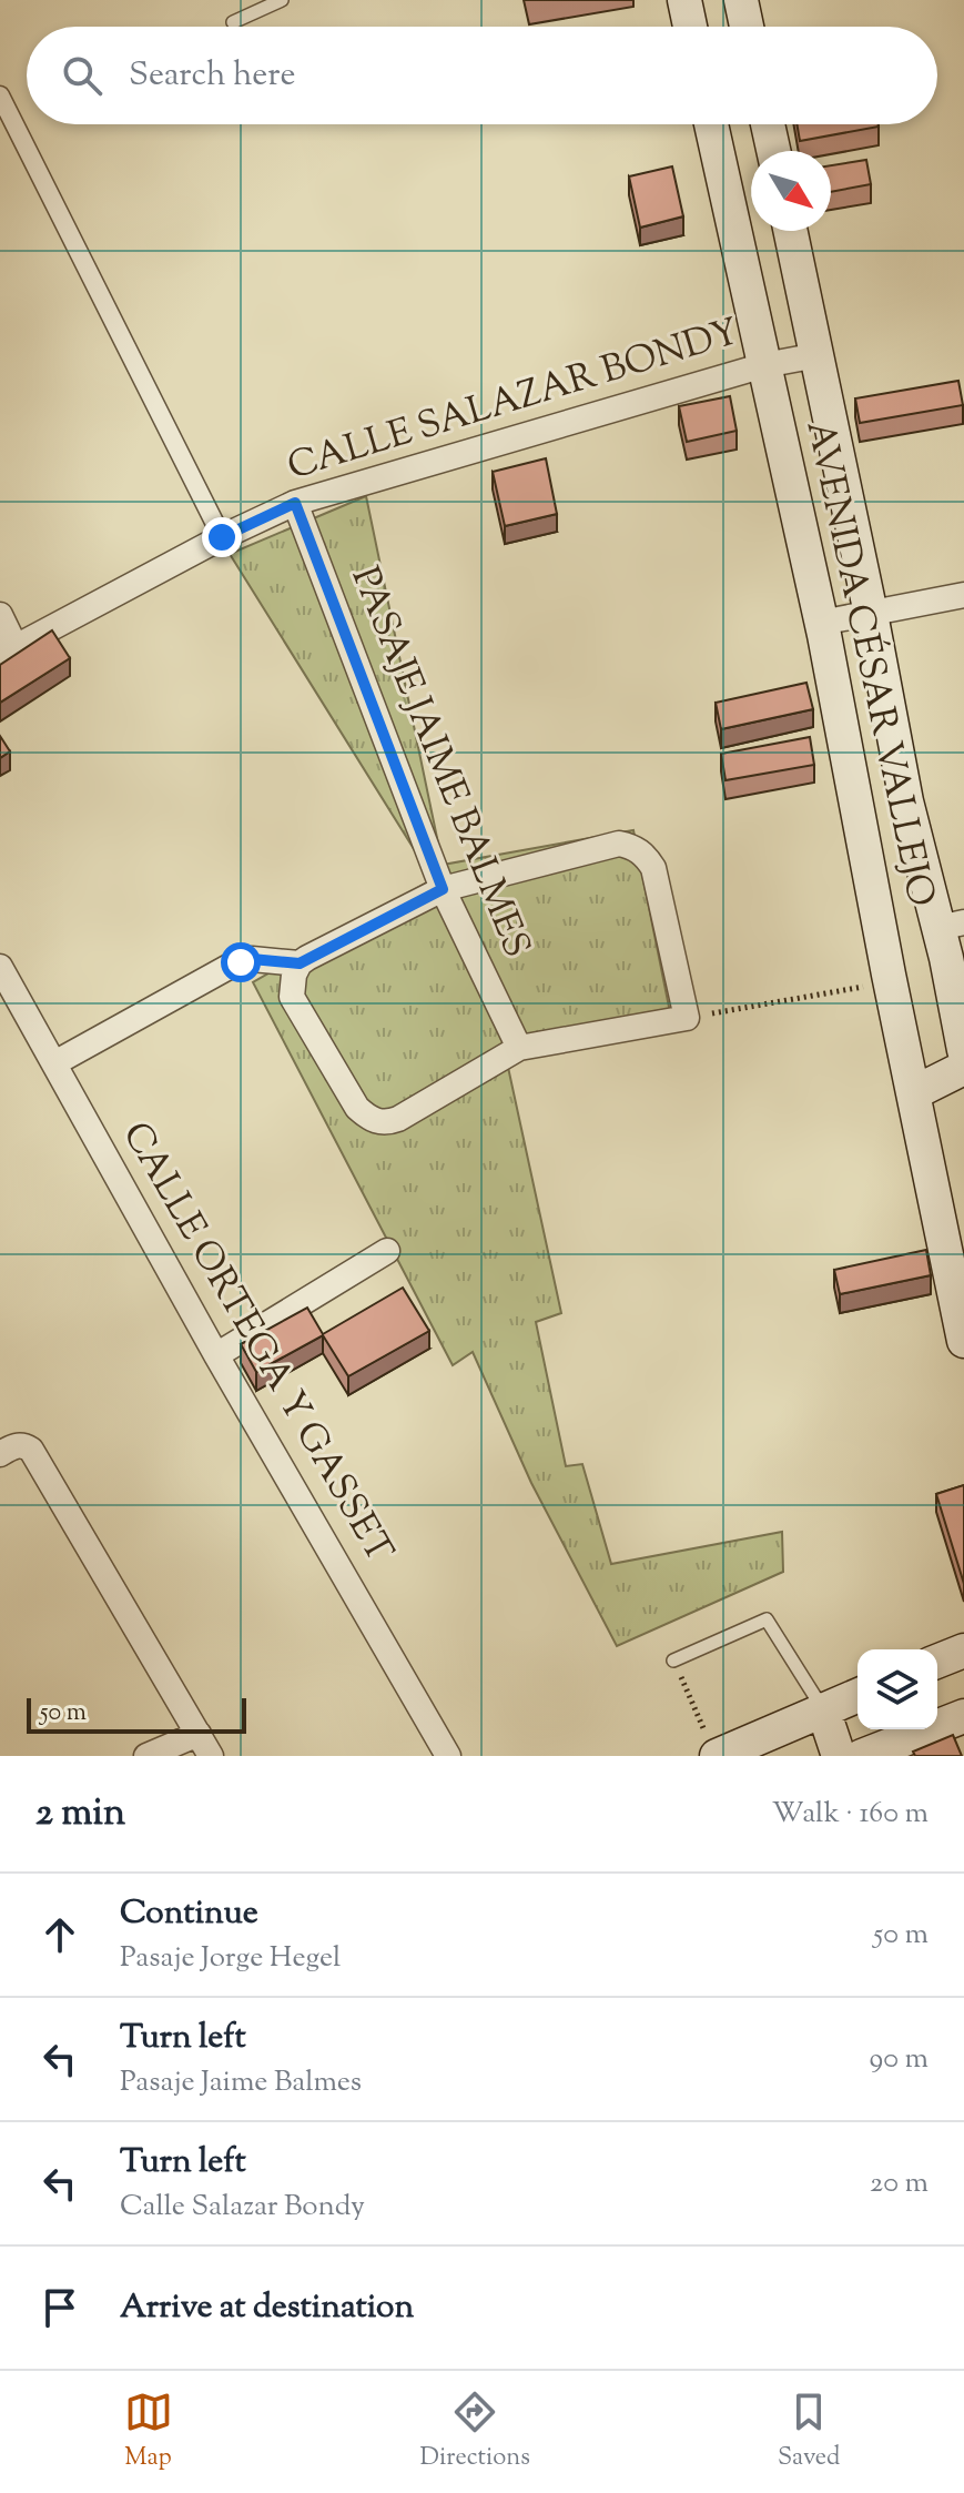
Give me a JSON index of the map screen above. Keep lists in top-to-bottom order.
{
  "streets": {
    "main road": ["AVENIDA CÉSAR VALLEJO"],
    "street": ["CALLE SALAZAR BONDY", "PASAJE JAIME BALMES", "CALLE ORTEGA Y GASSET"]
  },
  "crossings": [
    ["CALLE SALAZAR BONDY", "AVENIDA CÉSAR VALLEJO"],
    ["CALLE SALAZAR BONDY", "PASAJE JAIME BALMES"]
  ],
  "scale_bar": "50 m",
  "north": "bottom right",
  "page": {
    "search": "Search here",
    "scale": "50 m",
    "heading": ["2 min", "Walk · 160 m"],
    "list": [
      ["Continue", "Pasaje Jorge Hegel", "50 m"],
      ["Turn left", "Pasaje Jaime Balmes", "90 m"],
      ["Turn left", "Calle Salazar Bondy", "20 m"],
      "Arrive at destination"
    ],
    "nav": ["Map", "Directions", "Saved"]
  }
}
